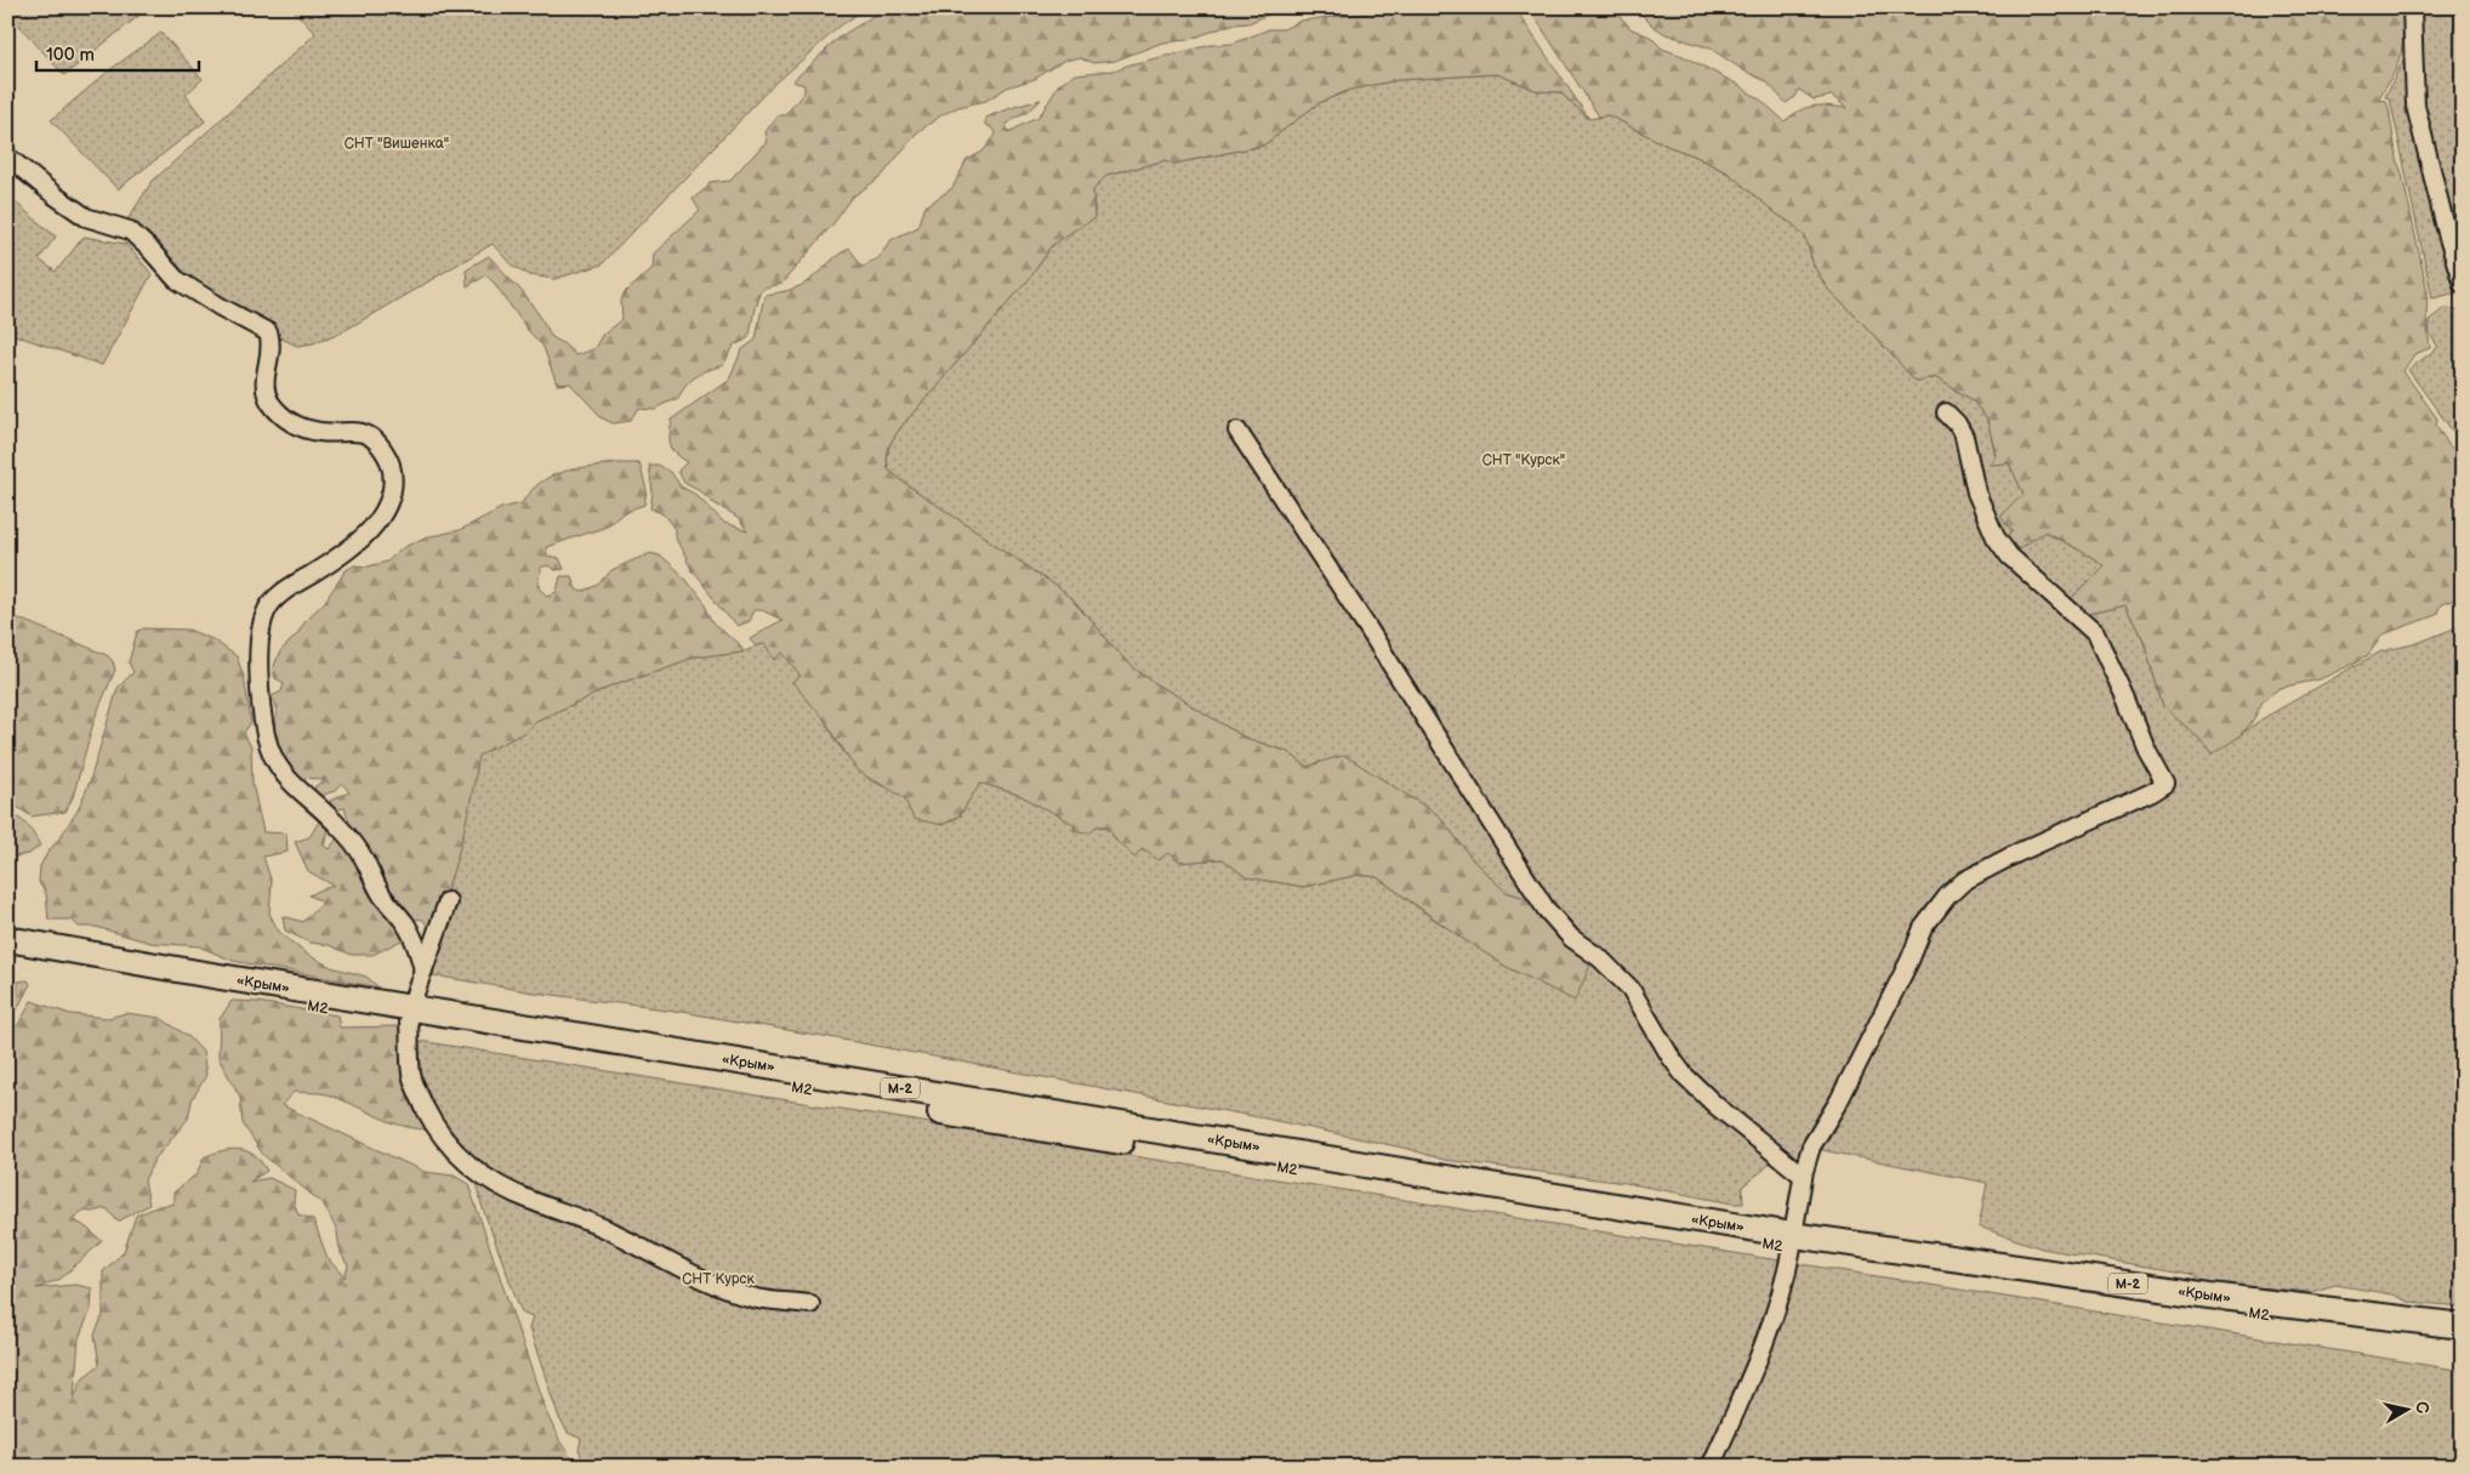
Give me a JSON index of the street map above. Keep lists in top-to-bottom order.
{
  "streets": {
    "highway": ["«Крым»", "М2", "М-2"]
  },
  "crossings": [
    ["«Крым»", "М2"]
  ],
  "parks": ["СНТ \"Вишенка\"", "СНТ \"Курск\"", "СНТ Курск"],
  "scale_bar": "100 m",
  "north": "right"
}
